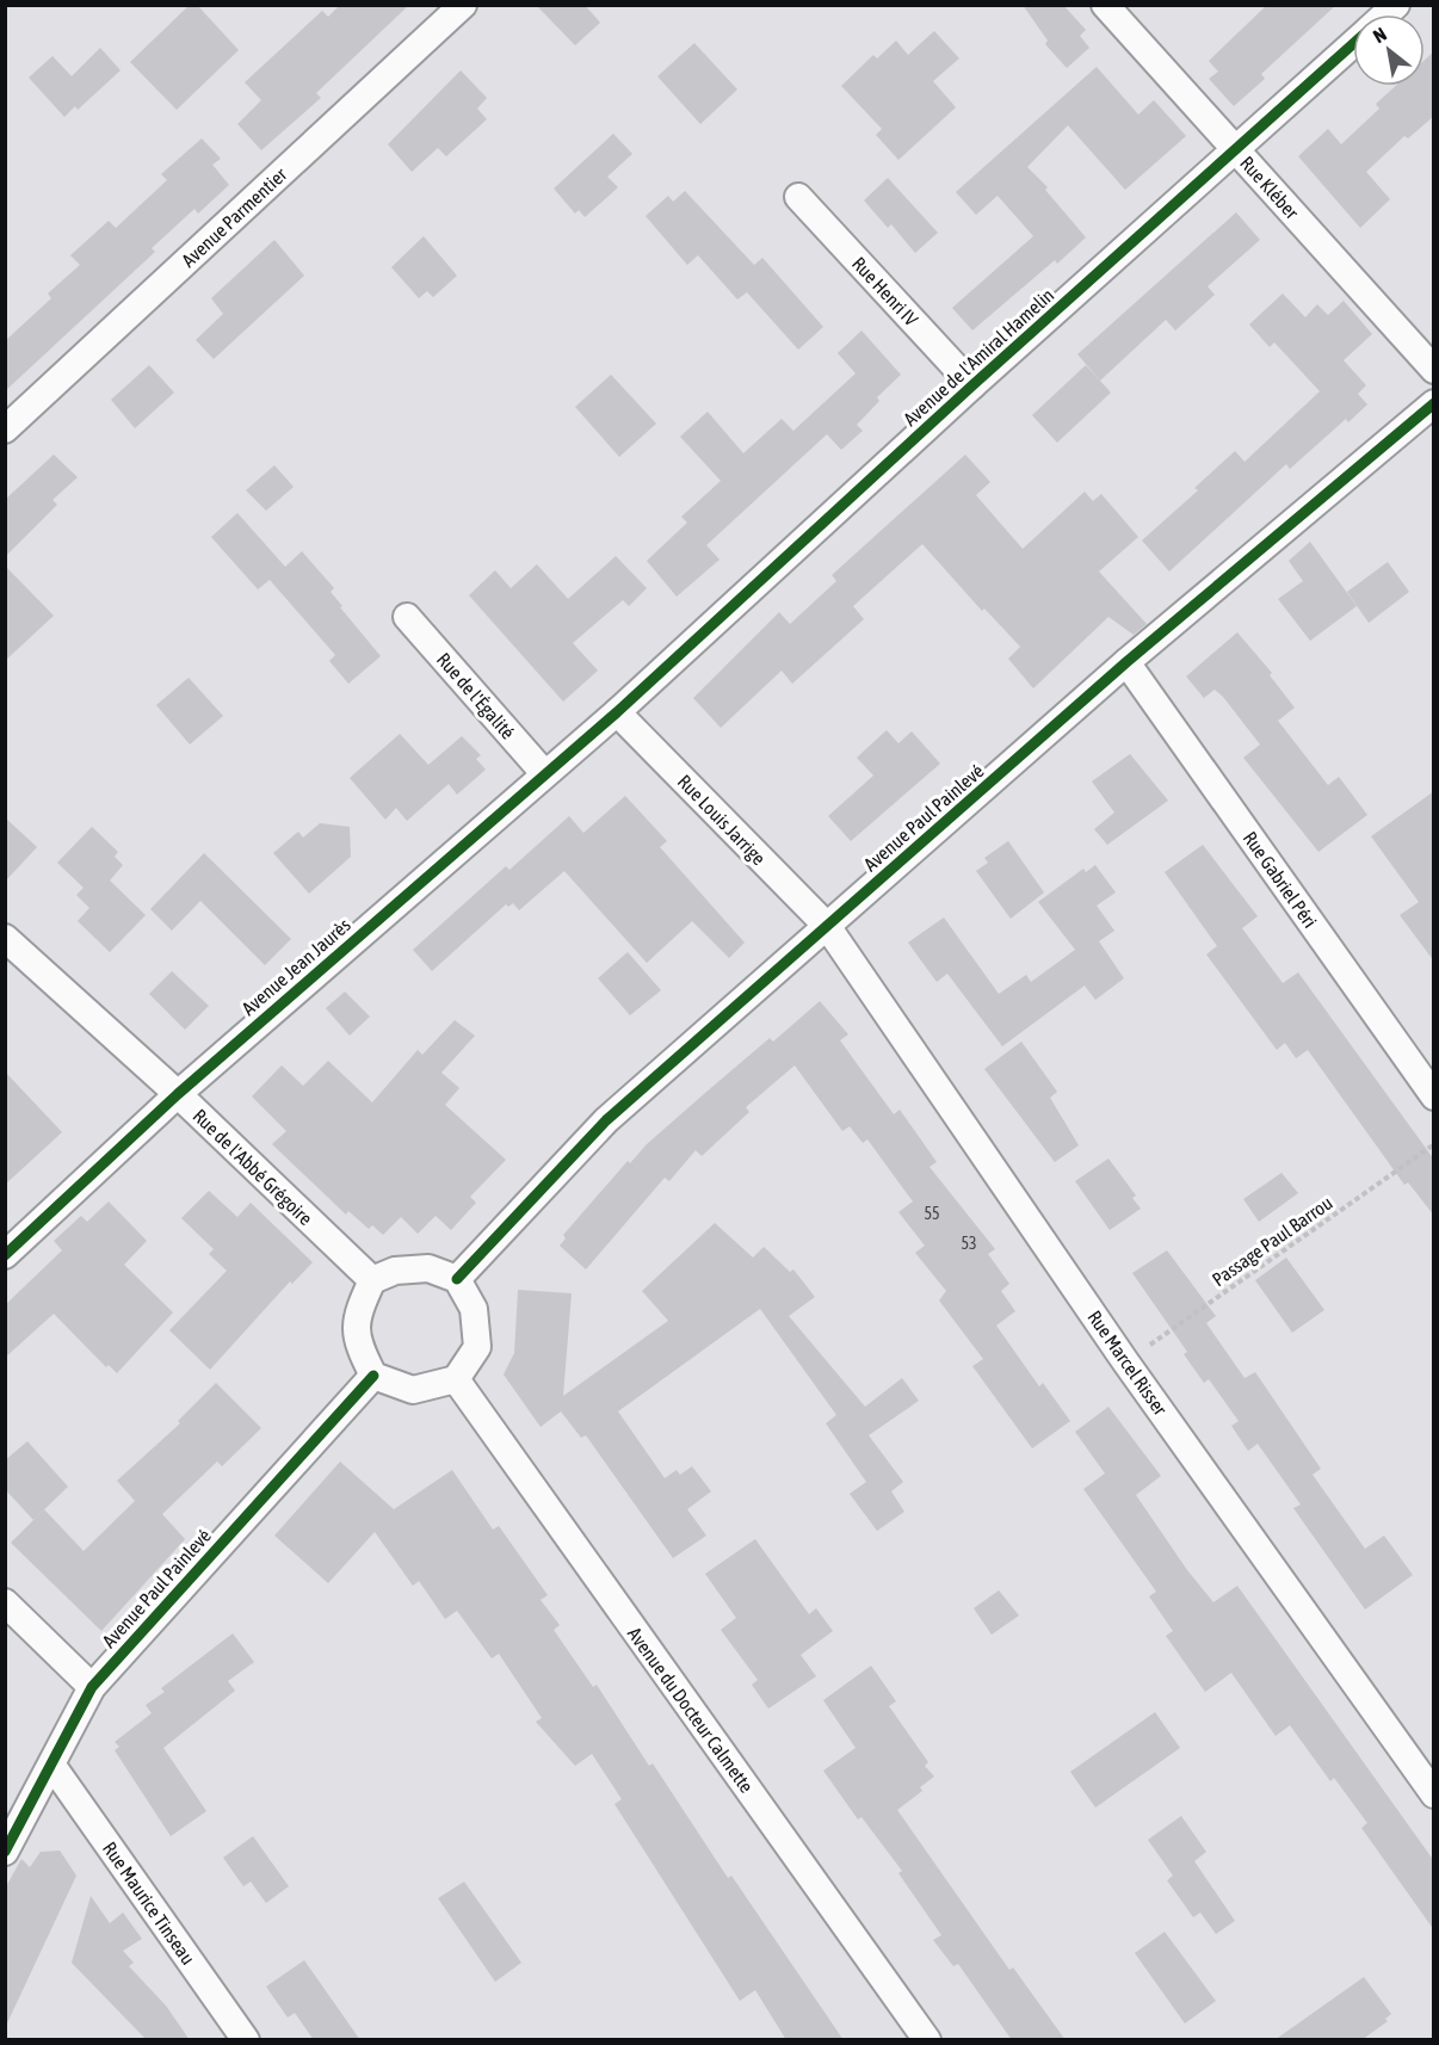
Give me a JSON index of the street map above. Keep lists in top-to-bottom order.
{
  "streets": {
    "street": [
      "Rue Kléber",
      "Avenue Parmentier",
      "Rue Henri IV",
      "Avenue de l'Amiral Hamelin",
      "Rue de l'Égalité",
      "Avenue Paul Painlevé",
      "Rue Louis Jarrige",
      "Rue Gabriel Péri",
      "Avenue Jean Jaurès",
      "Rue de l'Abbé Grégoire",
      "Rue Marcel Risser",
      "Avenue du Docteur Calmette",
      "Rue Maurice Tinseau"
    ],
    "path": ["Passage Paul Barrou"]
  },
  "crossings": [
    ["Rue Kléber", "Avenue de l'Amiral Hamelin"],
    ["Rue Henri IV", "Avenue de l'Amiral Hamelin"],
    ["Avenue de l'Amiral Hamelin", "Rue Louis Jarrige"],
    ["Avenue de l'Amiral Hamelin", "Avenue Jean Jaurès"],
    ["Rue de l'Égalité", "Avenue Jean Jaurès"],
    ["Avenue Paul Painlevé", "Rue Louis Jarrige"],
    ["Avenue Paul Painlevé", "Rue Gabriel Péri"],
    ["Avenue Paul Painlevé", "Rue de l'Abbé Grégoire"],
    ["Avenue Paul Painlevé", "Rue Marcel Risser"],
    ["Avenue Paul Painlevé", "Avenue du Docteur Calmette"],
    ["Avenue Paul Painlevé", "Rue Maurice Tinseau"],
    ["Rue Louis Jarrige", "Avenue Jean Jaurès"],
    ["Rue Louis Jarrige", "Rue Marcel Risser"],
    ["Avenue Jean Jaurès", "Rue de l'Abbé Grégoire"],
    ["Rue de l'Abbé Grégoire", "Avenue du Docteur Calmette"],
    ["Passage Paul Barrou", "Rue Marcel Risser"]
  ],
  "house_numbers": ["55", "53"],
  "north": "top left"
}
